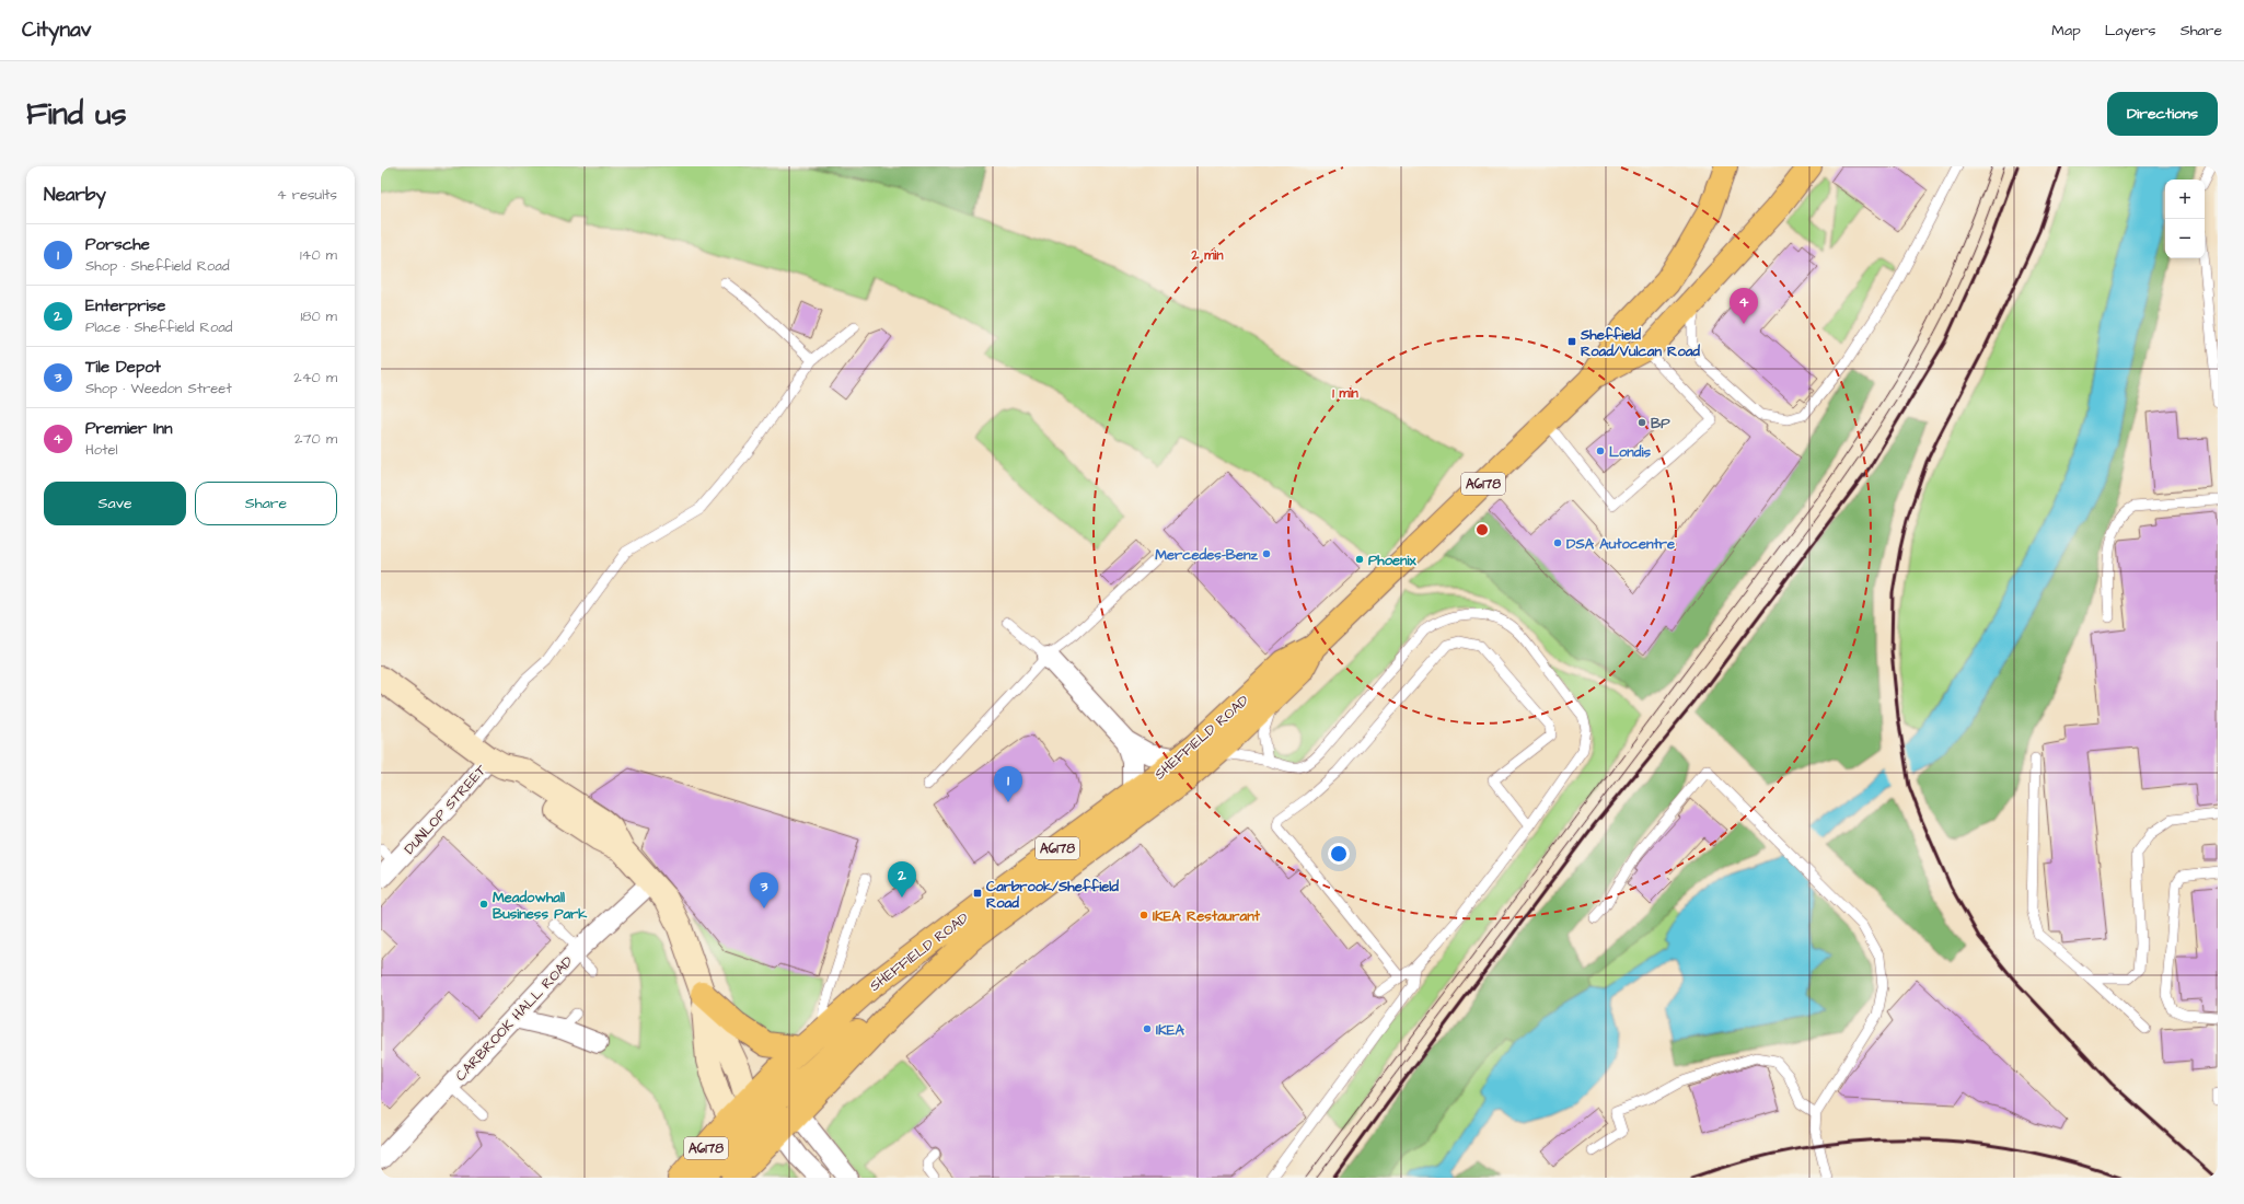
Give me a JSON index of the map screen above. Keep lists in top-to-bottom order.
{
  "streets": {
    "main road": ["A6178", "SHEFFIELD ROAD"],
    "street": ["DUNLOP STREET", "CARBROOK HALL ROAD"]
  },
  "crossings": [
    ["A6178", "SHEFFIELD ROAD"]
  ],
  "places": {
    "transit": ["Sheffield Road/Vulcan Road", "Carbrook/Sheffield Road"],
    "other": [
      "BP",
      "Londis",
      "DSA Autocentre",
      "Mercedes-Benz",
      "Phoenix",
      "Meadowhall Business Park",
      "IKEA Restaurant",
      "IKEA"
    ]
  },
  "page": {
    "header": "Citynav",
    "nav": ["Map", "Layers", "Share"],
    "buttons": [
      "Directions",
      ["Save", "Share"]
    ],
    "title": "Find us",
    "heading": ["Nearby", "4 results"],
    "map_buttons": ["+", "−"],
    "list": [
      {
        "mark": "1",
        "name": "Porsche",
        "note": "Shop · Sheffield Road",
        "value": "140 m"
      },
      {
        "mark": "2",
        "name": "Enterprise",
        "note": "Place · Sheffield Road",
        "value": "180 m"
      },
      {
        "mark": "3",
        "name": "Tile Depot",
        "note": "Shop · Weedon Street",
        "value": "240 m"
      },
      {
        "mark": "4",
        "name": "Premier Inn",
        "note": "Hotel",
        "value": "270 m"
      }
    ],
    "pins": [
      "4",
      "1",
      "2",
      "3"
    ]
  },
  "rings": ["2 min", "1 min"]
}
